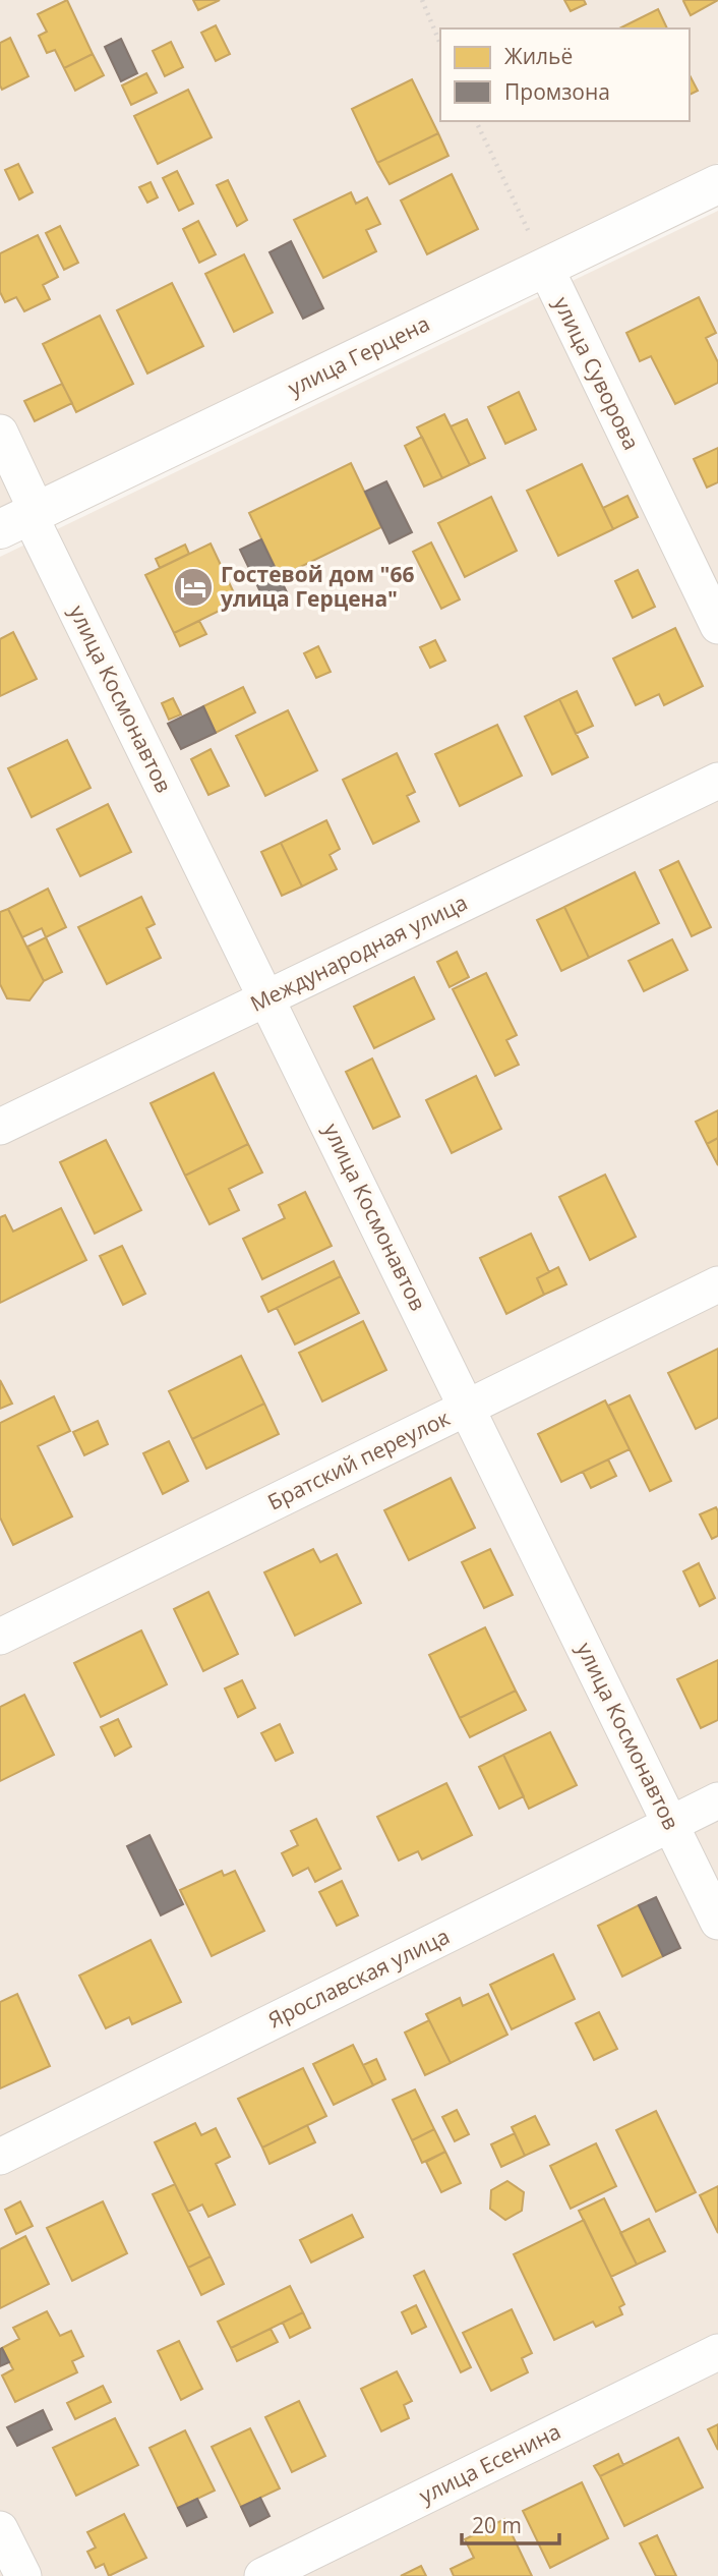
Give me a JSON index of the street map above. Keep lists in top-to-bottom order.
{
  "streets": {
    "street": [
      "улица Герцена",
      "улица Суворова",
      "улица Космонавтов",
      "Международная улица",
      "Братский переулок",
      "Ярославская улица",
      "улица Есенина"
    ]
  },
  "crossings": [
    ["улица Герцена", "улица Суворова"],
    ["улица Герцена", "улица Космонавтов"],
    ["улица Космонавтов", "Международная улица"],
    ["улица Космонавтов", "Братский переулок"],
    ["улица Космонавтов", "Ярославская улица"]
  ],
  "places": {
    "hotel": ["Гостевой дом \"66 улица Герцена\""]
  },
  "legend": ["Жильё", "Промзона"],
  "scale_bar": "20 m"
}
